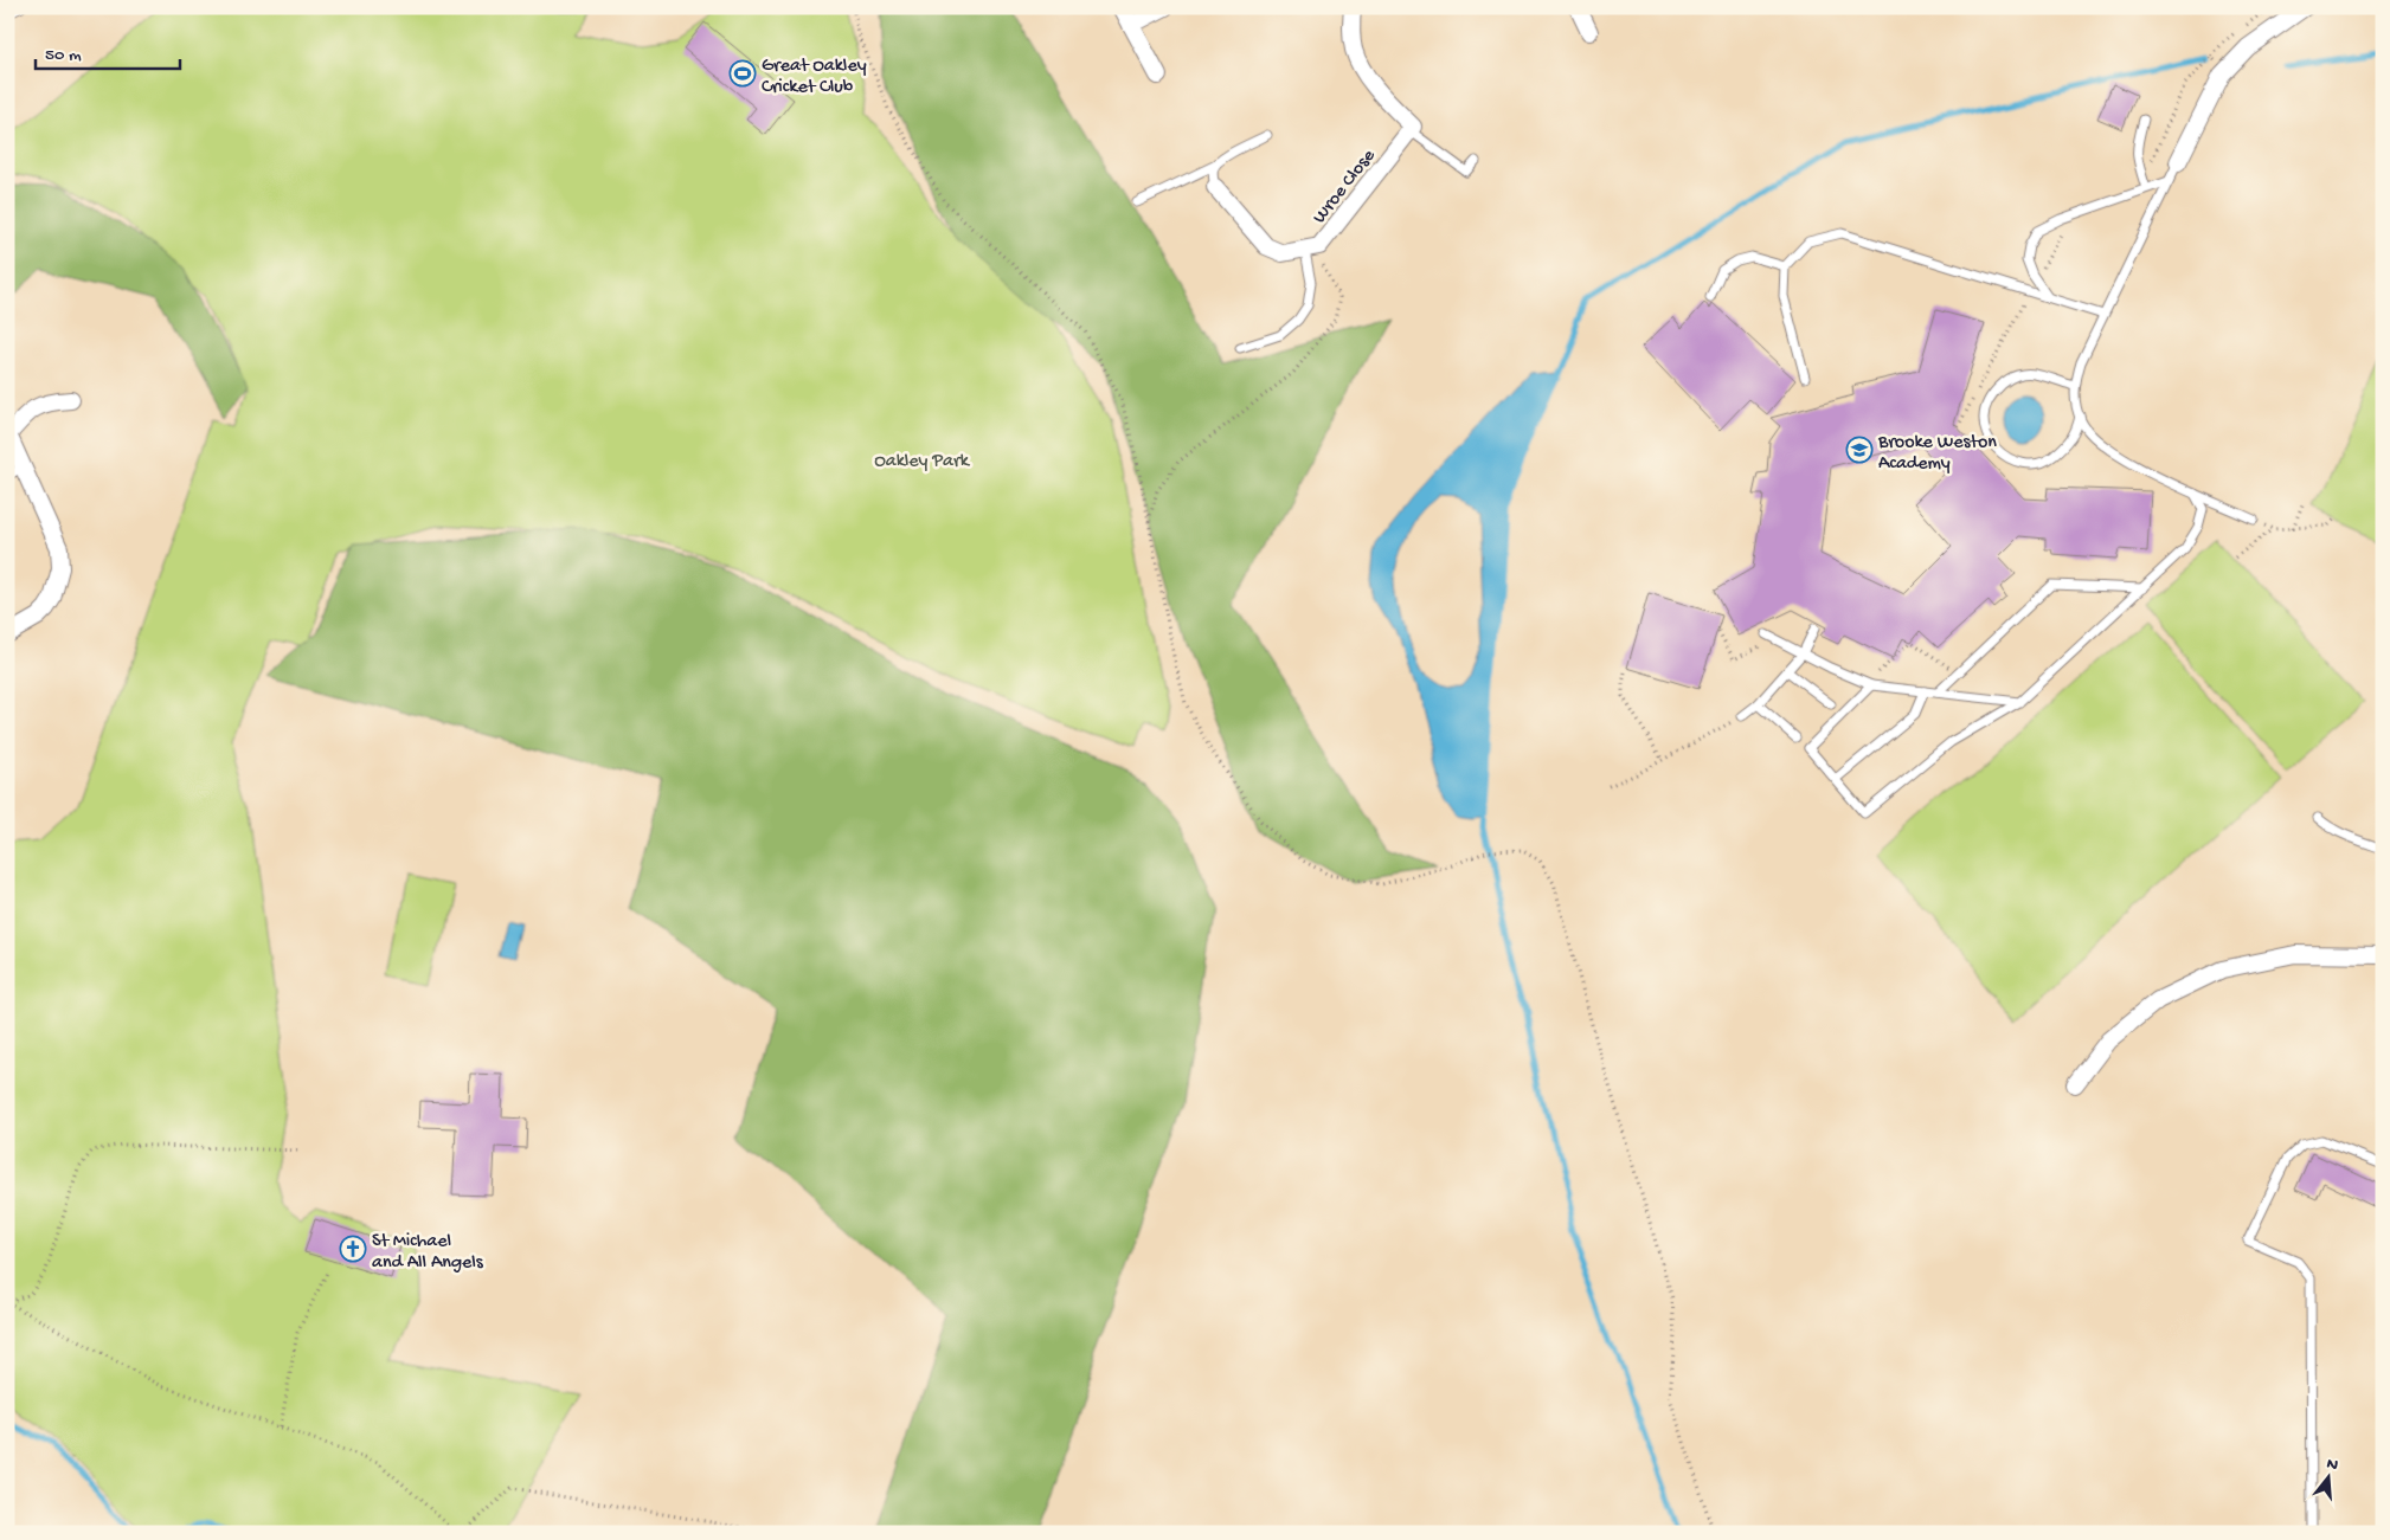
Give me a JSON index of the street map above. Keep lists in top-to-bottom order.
{
  "streets": {
    "street": ["Wroe Close"]
  },
  "parks": ["Oakley Park"],
  "places": {
    "sports": ["Great Oakley Cricket Club"],
    "school or university": ["Brooke Weston Academy"],
    "church": ["St Michael and All Angels"]
  },
  "scale_bar": "50 m",
  "north": "top"
}
